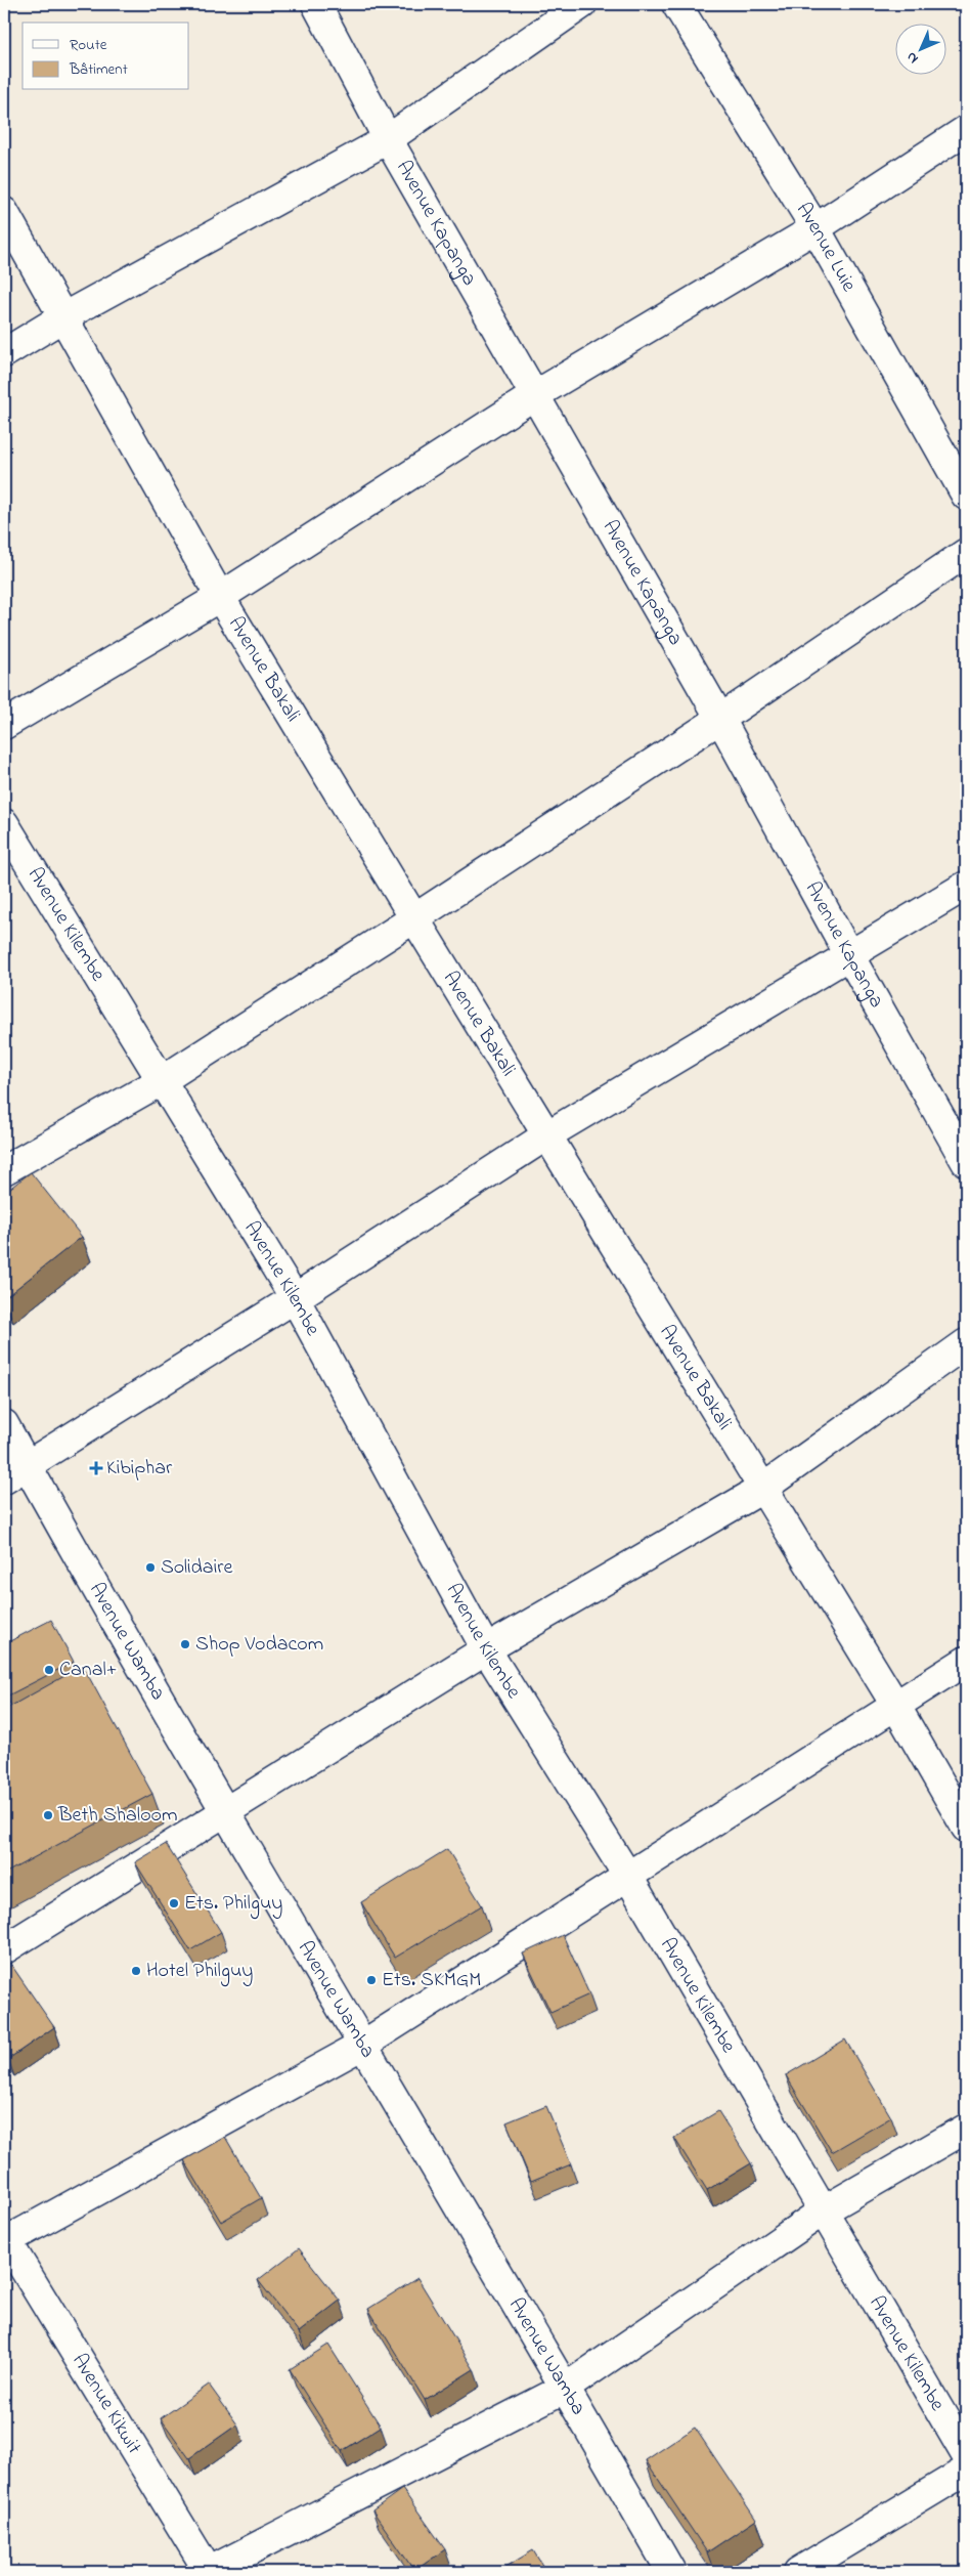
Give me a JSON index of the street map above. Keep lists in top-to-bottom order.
{
  "streets": {
    "street": [
      "Avenue Kapanga",
      "Avenue Luie",
      "Avenue Bakali",
      "Avenue Kilembe",
      "Avenue Wamba",
      "Avenue Kikwit"
    ]
  },
  "places": {
    "health": ["Kibiphar"],
    "other": [
      "Solidaire",
      "Shop Vodacom",
      "Canal+",
      "Beth Shaloom",
      "Ets. Philguy",
      "Hotel Philguy",
      "Ets. SKMGM"
    ]
  },
  "legend": ["Route", "Bâtiment"],
  "north": "bottom left"
}
